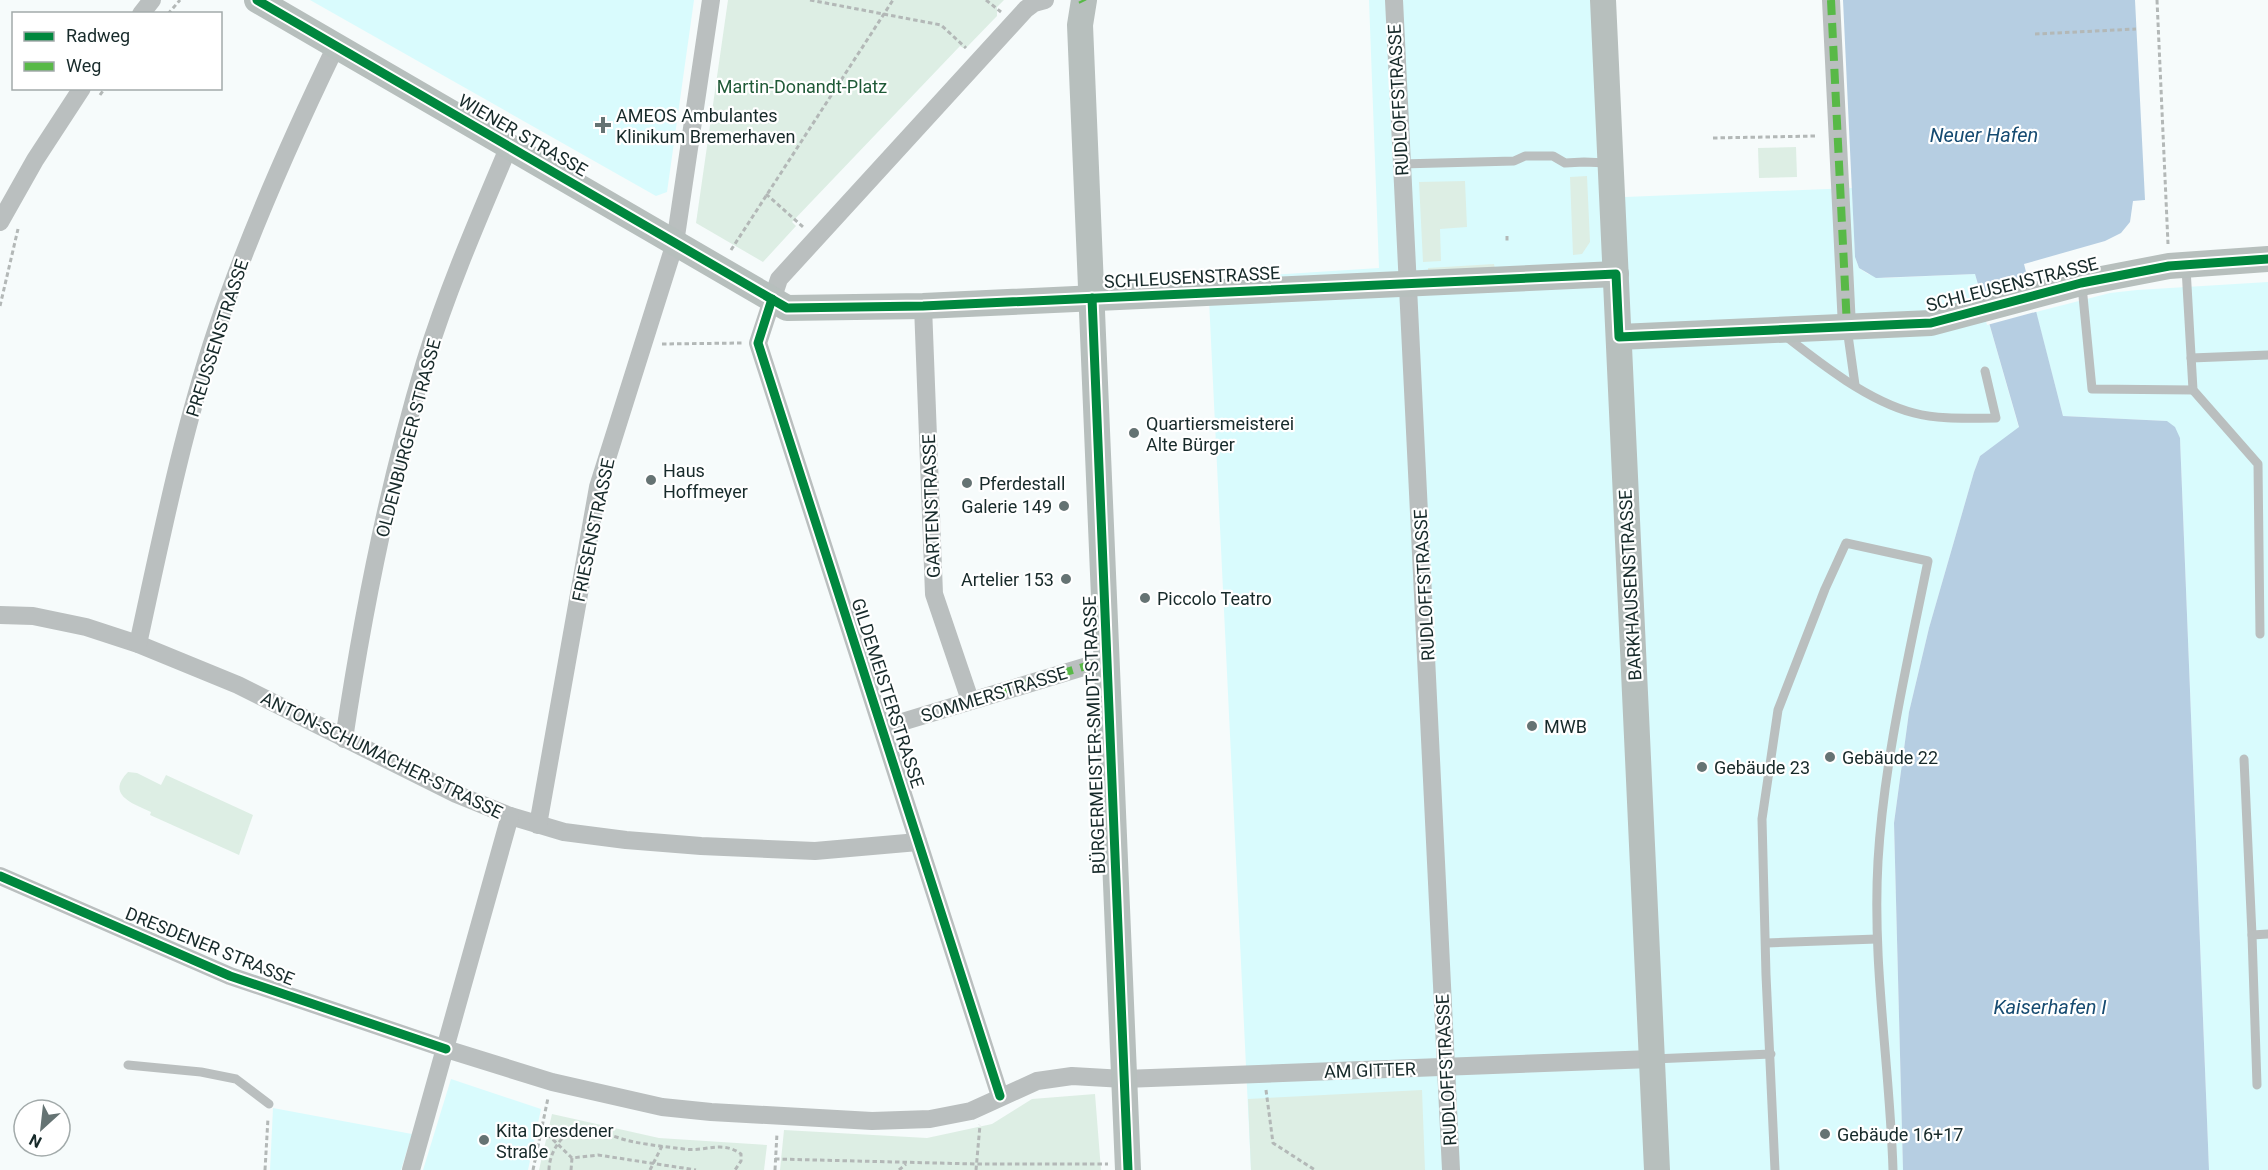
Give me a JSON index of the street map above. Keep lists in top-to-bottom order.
{
  "streets": {
    "street": [
      "RUDLOFFSTRASSE",
      "WIENER STRASSE",
      "SCHLEUSENSTRASSE",
      "PREUSSENSTRASSE",
      "OLDENBURGER STRASSE",
      "GARTENSTRASSE",
      "FRIESENSTRASSE",
      "BARKHAUSENSTRASSE",
      "GILDEMEISTERSTRASSE",
      "SOMMERSTRASSE",
      "BÜRGERMEISTER-SMIDT-STRASSE",
      "ANTON-SCHUMACHER-STRASSE",
      "DRESDENER STRASSE",
      "AM GITTER"
    ]
  },
  "crossings": [
    ["RUDLOFFSTRASSE", "SCHLEUSENSTRASSE"],
    ["RUDLOFFSTRASSE", "AM GITTER"],
    ["WIENER STRASSE", "SCHLEUSENSTRASSE"],
    ["WIENER STRASSE", "PREUSSENSTRASSE"],
    ["WIENER STRASSE", "OLDENBURGER STRASSE"],
    ["WIENER STRASSE", "FRIESENSTRASSE"],
    ["SCHLEUSENSTRASSE", "GARTENSTRASSE"],
    ["SCHLEUSENSTRASSE", "BARKHAUSENSTRASSE"],
    ["SCHLEUSENSTRASSE", "BÜRGERMEISTER-SMIDT-STRASSE"],
    ["PREUSSENSTRASSE", "ANTON-SCHUMACHER-STRASSE"],
    ["OLDENBURGER STRASSE", "ANTON-SCHUMACHER-STRASSE"],
    ["GARTENSTRASSE", "SOMMERSTRASSE"],
    ["FRIESENSTRASSE", "ANTON-SCHUMACHER-STRASSE"],
    ["BARKHAUSENSTRASSE", "AM GITTER"],
    ["GILDEMEISTERSTRASSE", "SOMMERSTRASSE"],
    ["GILDEMEISTERSTRASSE", "ANTON-SCHUMACHER-STRASSE"],
    ["GILDEMEISTERSTRASSE", "AM GITTER"],
    ["SOMMERSTRASSE", "BÜRGERMEISTER-SMIDT-STRASSE"],
    ["BÜRGERMEISTER-SMIDT-STRASSE", "AM GITTER"],
    ["DRESDENER STRASSE", "AM GITTER"]
  ],
  "water": ["Neuer Hafen", "Kaiserhafen I"],
  "parks": ["Martin-Donandt-Platz"],
  "places": {
    "health": ["AMEOS Ambulantes Klinikum Bremerhaven"],
    "other": [
      "Quartiersmeisterei Alte Bürger",
      "Haus Hoffmeyer",
      "Pferdestall",
      "Galerie 149",
      "Artelier 153",
      "Piccolo Teatro",
      "MWB",
      "Gebäude 22",
      "Gebäude 23",
      "Gebäude 16+17",
      "Kita Dresdener Straße"
    ]
  },
  "legend": ["Radweg", "Weg"],
  "north": "bottom left"
}
